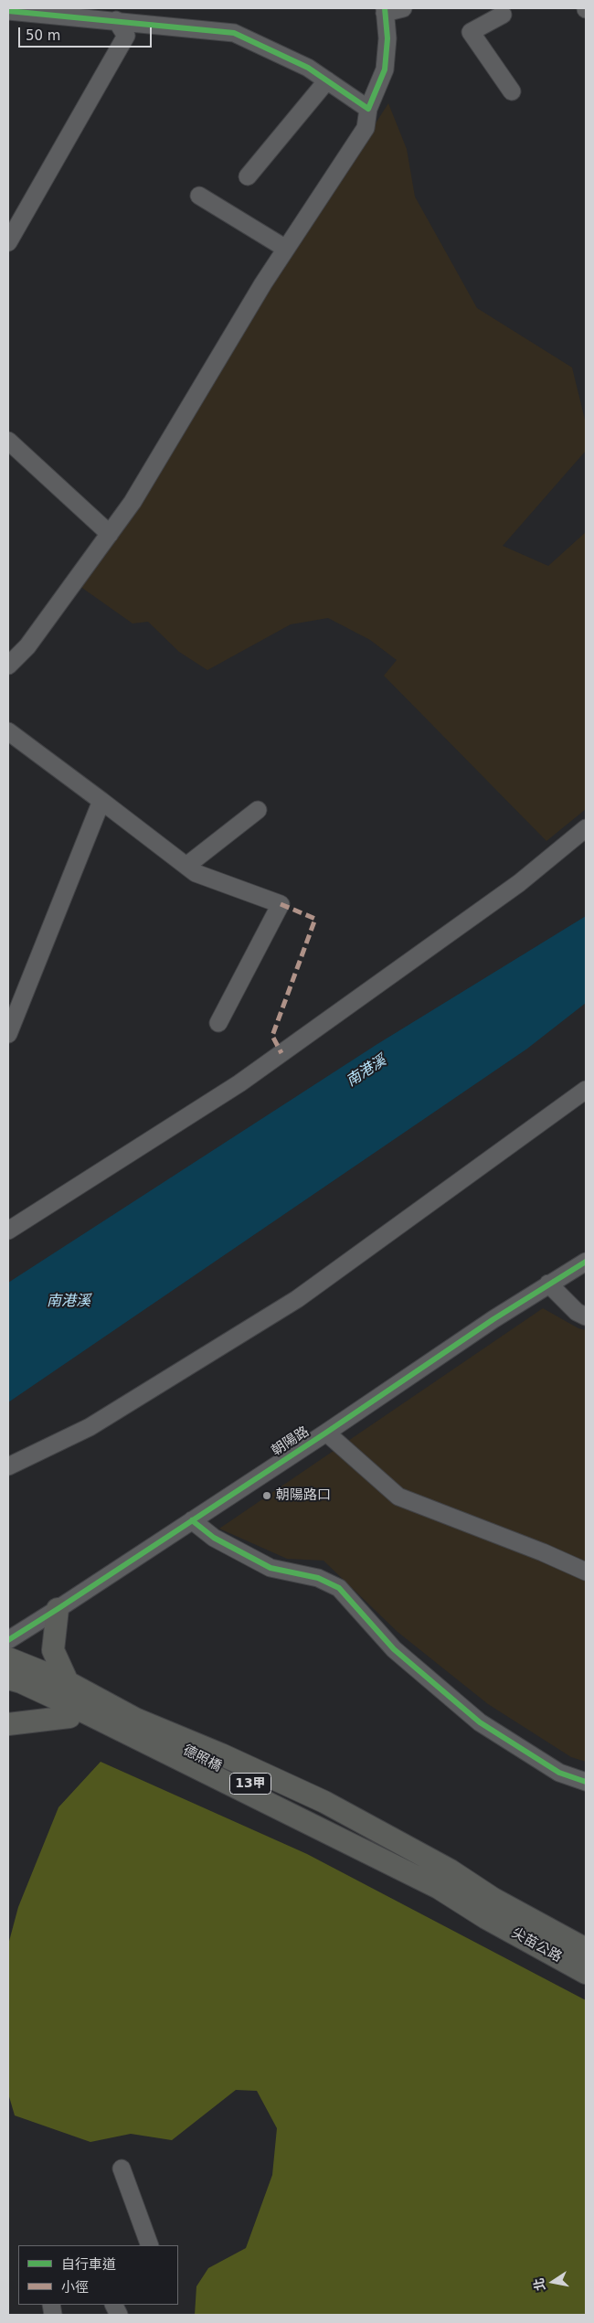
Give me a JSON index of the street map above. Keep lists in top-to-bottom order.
{
  "streets": {
    "main road": ["德照橋", "13甲", "尖苗公路"],
    "street": ["朝陽路"]
  },
  "crossings": [
    ["德照橋", "尖苗公路"]
  ],
  "water": ["南港溪"],
  "places": ["朝陽路口"],
  "legend": ["自行車道", "小徑"],
  "scale_bar": "50 m",
  "north": "left"
}
